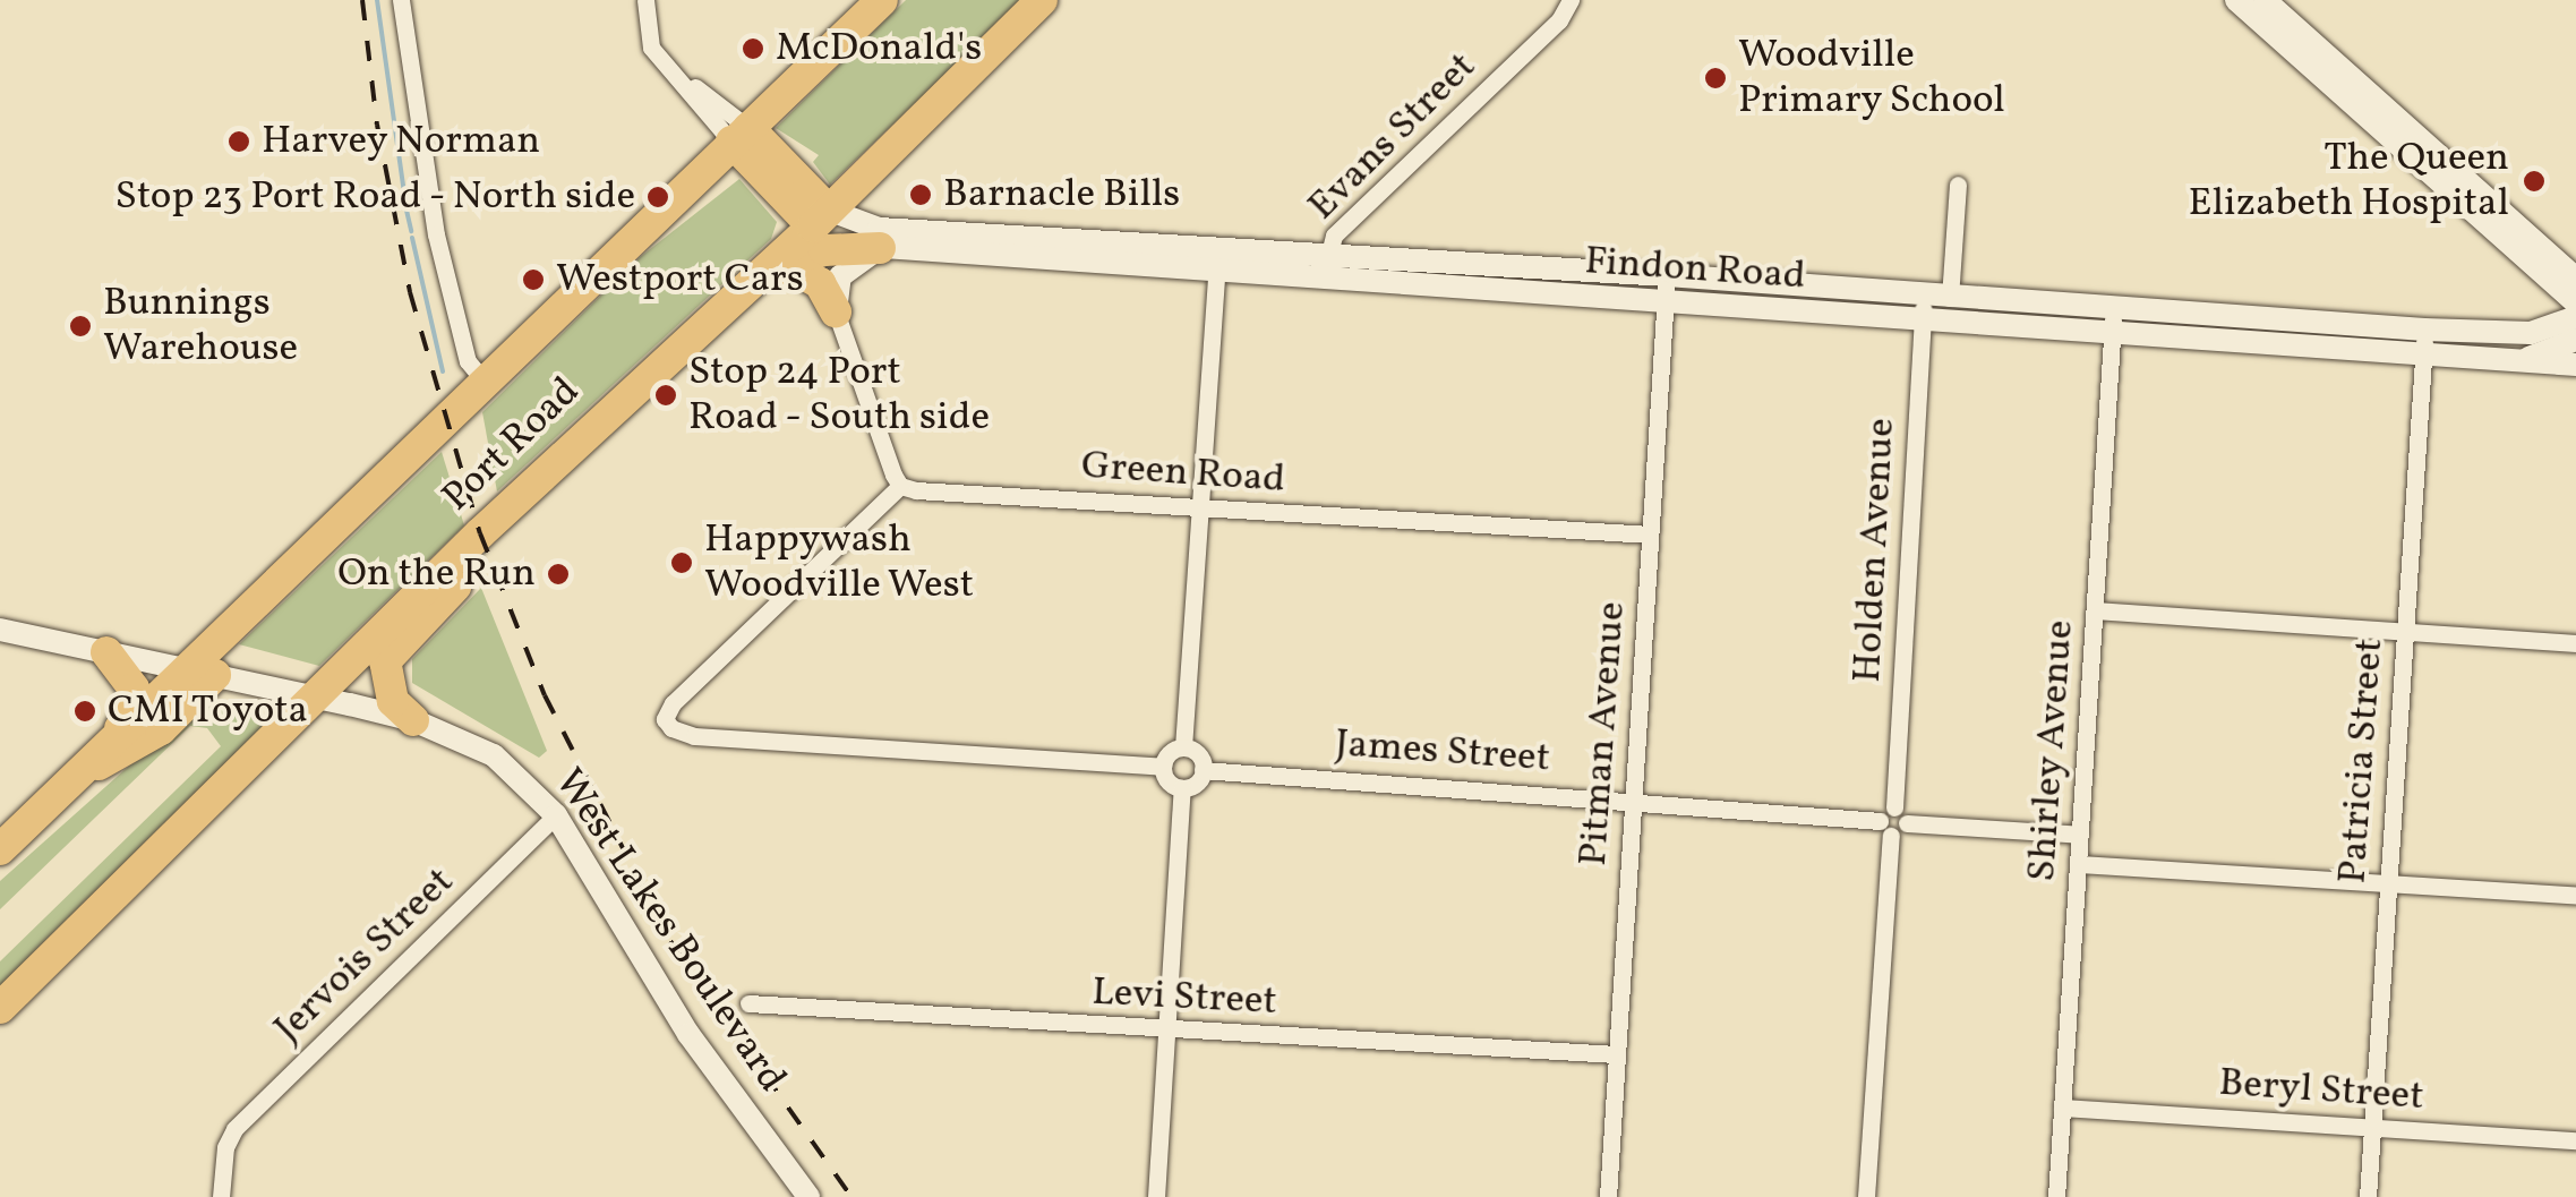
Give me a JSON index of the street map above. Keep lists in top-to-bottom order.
{
  "streets": {
    "highway": ["Port Road"],
    "main road": ["Findon Road", "West Lakes Boulevard"],
    "street": [
      "Evans Street",
      "Green Road",
      "Holden Avenue",
      "Pitman Avenue",
      "Shirley Avenue",
      "James Street",
      "Patricia Street",
      "Jervois Street",
      "Levi Street",
      "Beryl Street"
    ]
  },
  "crossings": [
    ["Evans Street", "Findon Road"],
    ["Findon Road", "Port Road"],
    ["Findon Road", "Holden Avenue"],
    ["Findon Road", "Pitman Avenue"],
    ["Findon Road", "Shirley Avenue"],
    ["Findon Road", "Patricia Street"],
    ["Port Road", "West Lakes Boulevard"],
    ["Green Road", "Pitman Avenue"],
    ["Pitman Avenue", "James Street"],
    ["Pitman Avenue", "Levi Street"],
    ["Shirley Avenue", "Beryl Street"],
    ["Patricia Street", "Beryl Street"],
    ["West Lakes Boulevard", "Jervois Street"]
  ],
  "places": [
    "McDonald's",
    "Woodville Primary School",
    "Harvey Norman",
    "The Queen Elizabeth Hospital",
    "Barnacle Bills",
    "Stop 23 Port Road - North side",
    "Westport Cars",
    "Bunnings Warehouse",
    "Stop 24 Port Road - South side",
    "Happywash Woodville West",
    "On the Run",
    "CMI Toyota"
  ]
}
